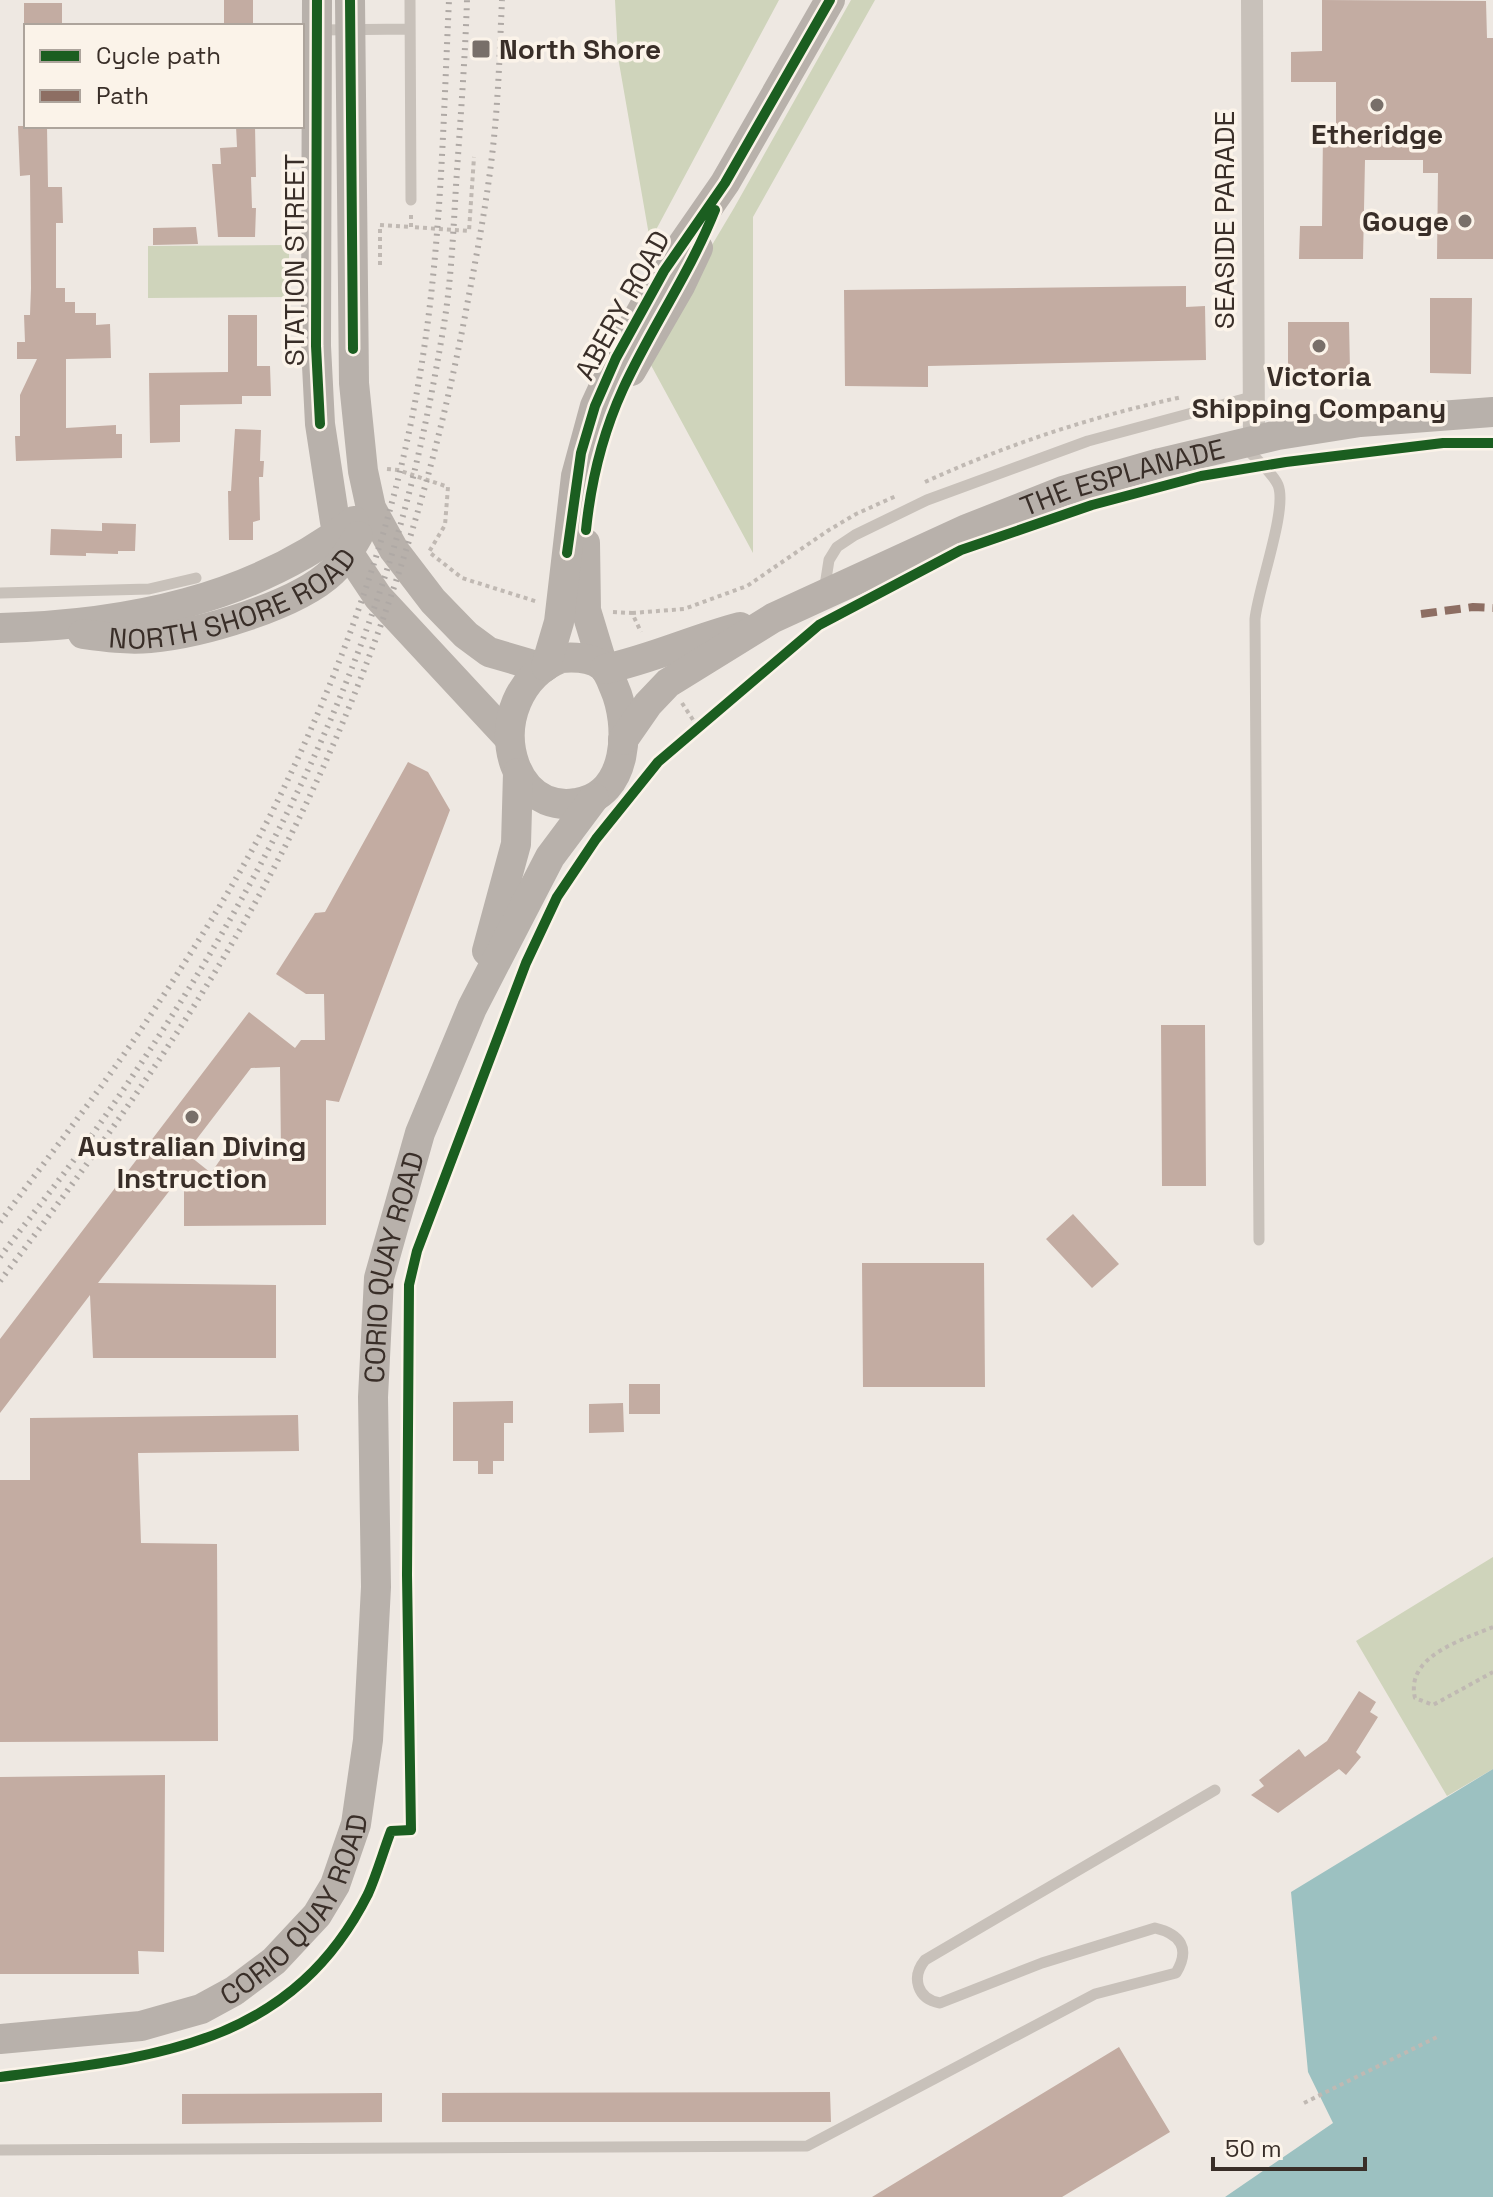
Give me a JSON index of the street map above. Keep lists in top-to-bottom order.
{
  "streets": {
    "main road": [
      "STATION STREET",
      "ABERY ROAD",
      "THE ESPLANADE",
      "NORTH SHORE ROAD",
      "CORIO QUAY ROAD"
    ],
    "street": ["SEASIDE PARADE"]
  },
  "crossings": [
    ["SEASIDE PARADE", "THE ESPLANADE"],
    ["STATION STREET", "ABERY ROAD"],
    ["STATION STREET", "THE ESPLANADE"],
    ["STATION STREET", "NORTH SHORE ROAD"],
    ["STATION STREET", "CORIO QUAY ROAD"],
    ["ABERY ROAD", "THE ESPLANADE"],
    ["ABERY ROAD", "CORIO QUAY ROAD"],
    ["THE ESPLANADE", "CORIO QUAY ROAD"]
  ],
  "places": {
    "transit": ["North Shore"],
    "other": [
      "Etheridge",
      "Gouge",
      "Victoria Shipping Company",
      "Australian Diving Instruction"
    ]
  },
  "legend": ["Cycle path", "Path"],
  "scale_bar": "50 m"
}
